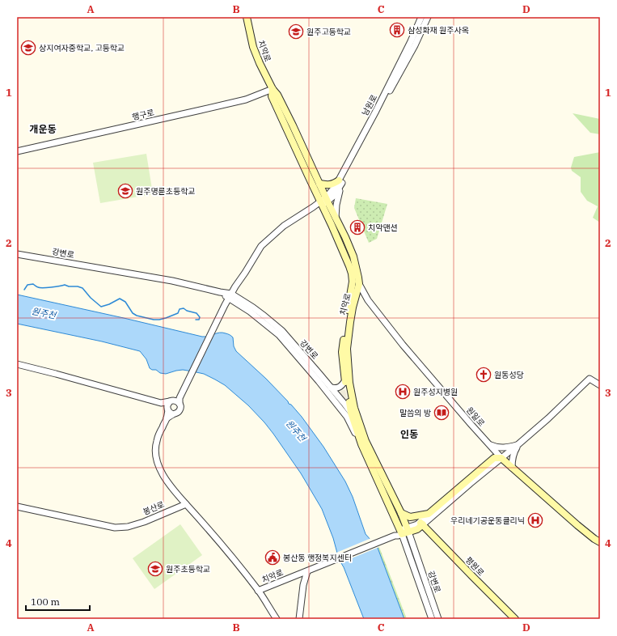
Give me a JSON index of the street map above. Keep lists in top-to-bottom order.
{
  "streets": {
    "main road": [
      "치악로",
      "강변로",
      "원일로",
      "평원로"
    ],
    "street": ["남원로", "행구로", "봉산로"]
  },
  "crossings": [
    ["치악로", "남원로"],
    ["치악로", "행구로"],
    ["치악로", "강변로"],
    ["치악로", "원일로"],
    ["남원로", "강변로"]
  ],
  "districts": ["개운동", "인동"],
  "water": ["원주천"],
  "places": {
    "building": ["삼성화재 원주사옥", "치악맨션"],
    "school or university": [
      "원주고등학교",
      "상지여자중학교, 고등학교",
      "원주명륜초등학교",
      "원주초등학교"
    ],
    "church": ["원동성당"],
    "hospital": ["원주성지병원", "우리네기공운동클리닉"],
    "library": ["말씀의 방"],
    "public building": ["봉산동 행정복지센터"]
  },
  "scale_bar": "100 m",
  "grid": {
    "columns": [
      "A",
      "B",
      "C",
      "D"
    ],
    "rows": [
      "1",
      "2",
      "3",
      "4"
    ]
  }
}
